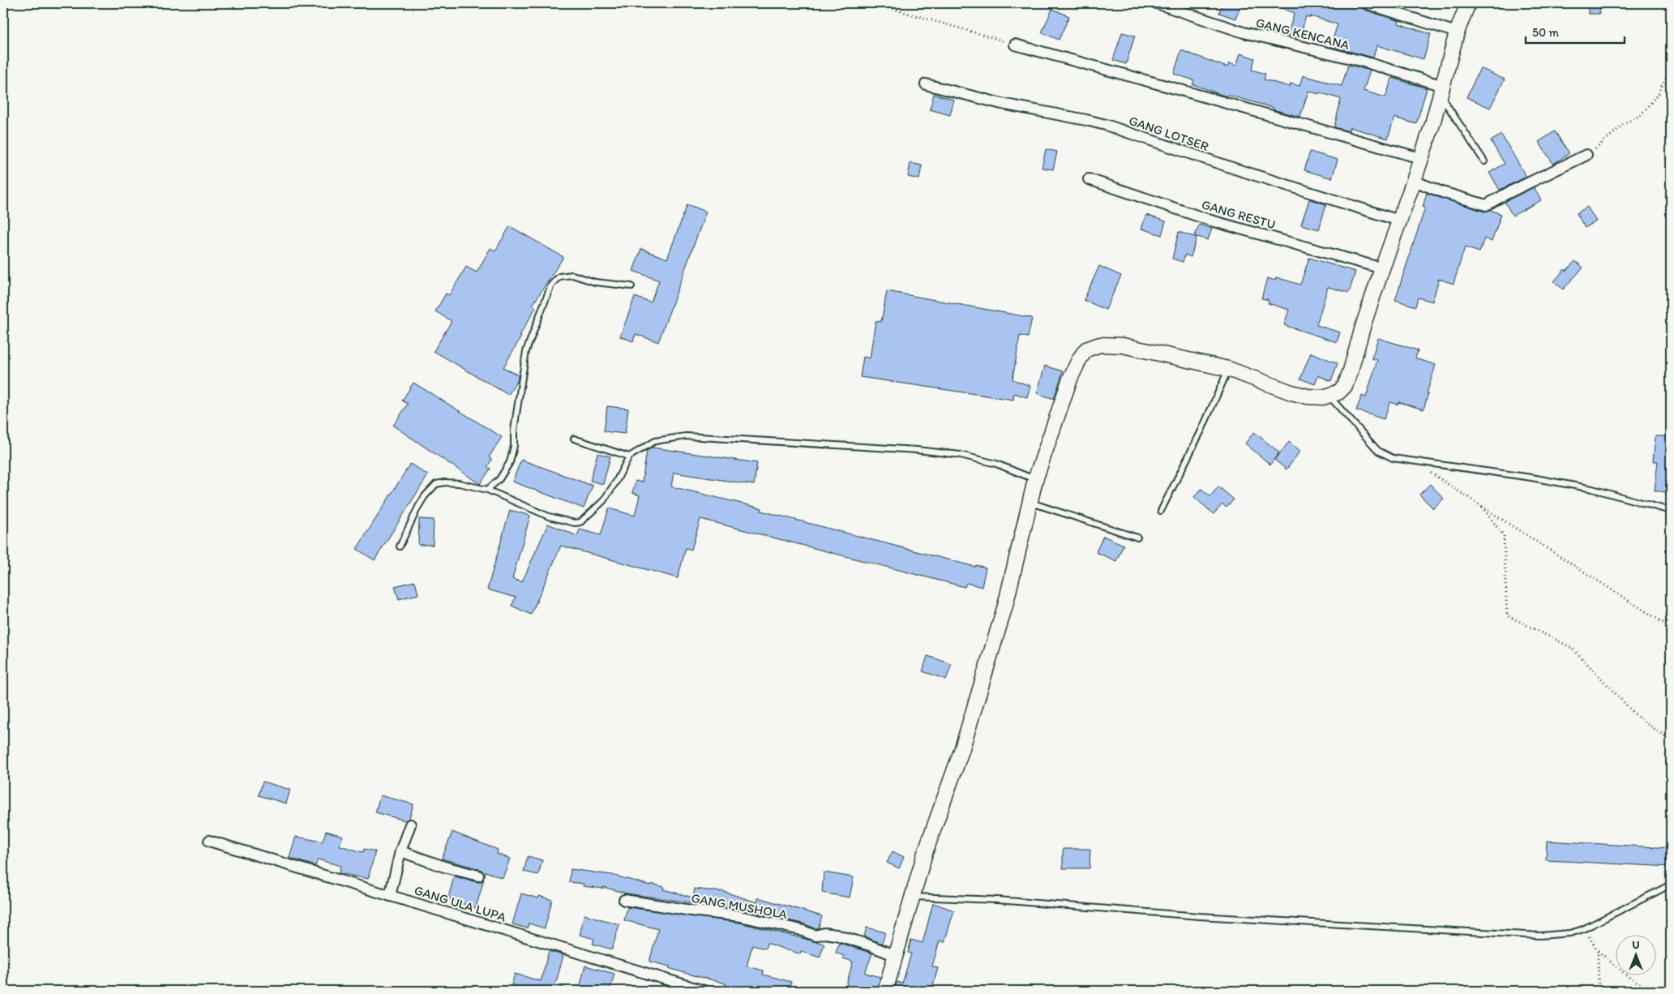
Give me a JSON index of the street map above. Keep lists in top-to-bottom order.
{
  "streets": {
    "street": [
      "GANG KENCANA",
      "GANG LOTSER",
      "GANG RESTU",
      "GANG ULA LUPA",
      "GANG MUSHOLA"
    ]
  },
  "scale_bar": "50 m",
  "north": "top"
}
